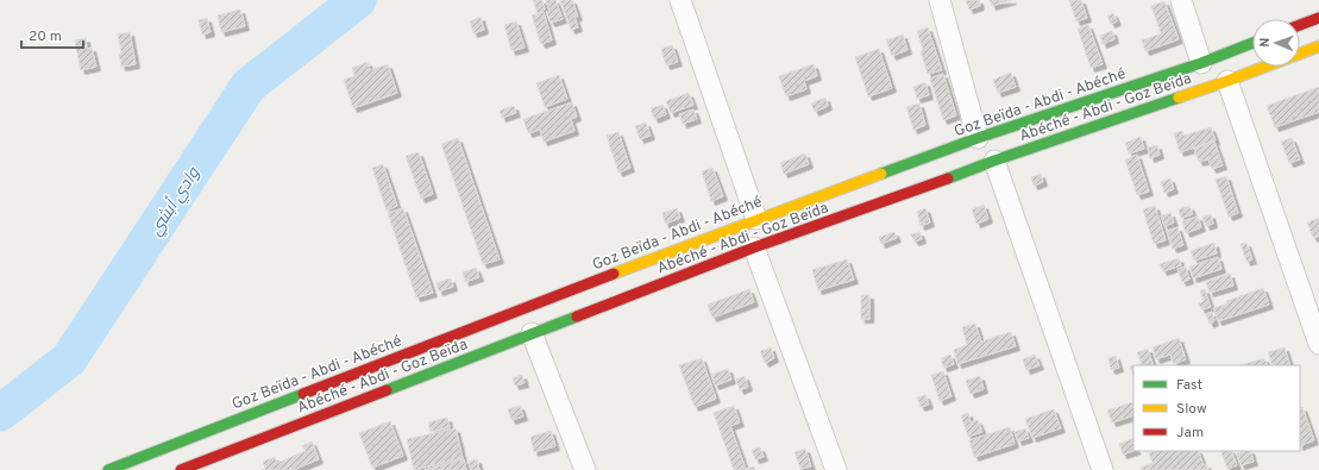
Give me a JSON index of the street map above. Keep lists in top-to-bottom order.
{
  "streets": {
    "main road": ["Goz Beïda - Abdi - Abéché", "Abéché - Abdi - Goz Beïda"]
  },
  "crossings": [
    ["Goz Beïda - Abdi - Abéché", "Abéché - Abdi - Goz Beïda"]
  ],
  "water": ["وادي أبشي"],
  "legend": ["Fast", "Slow", "Jam"],
  "scale_bar": "20 m",
  "north": "left"
}
